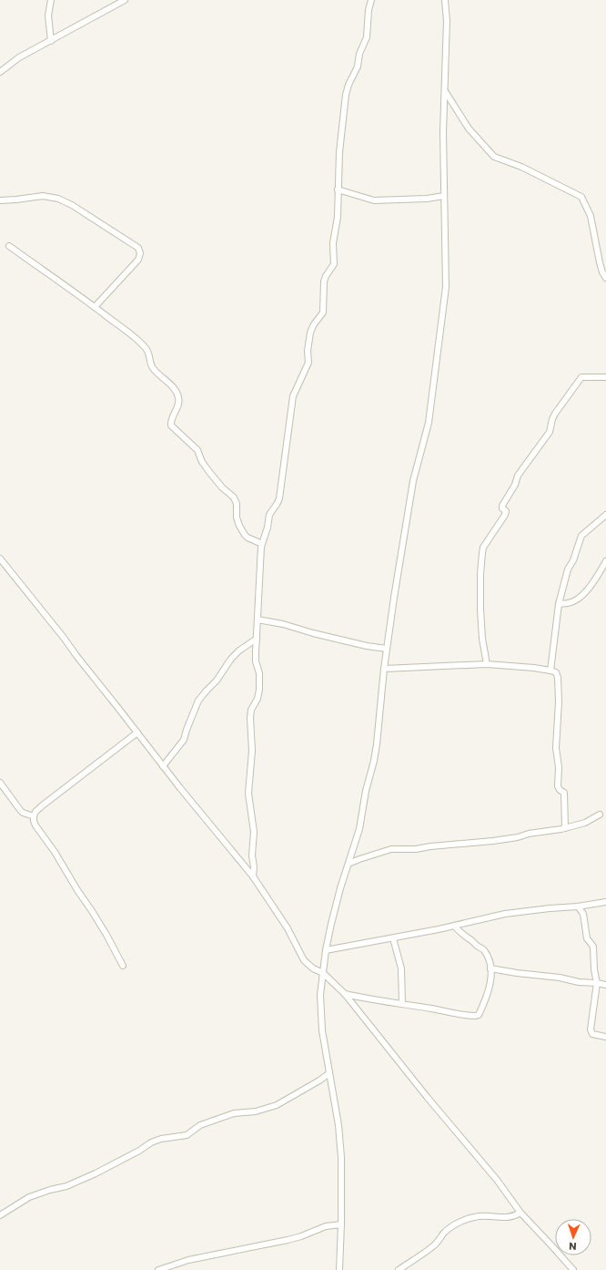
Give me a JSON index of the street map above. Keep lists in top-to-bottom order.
{
  "north": "bottom"
}
